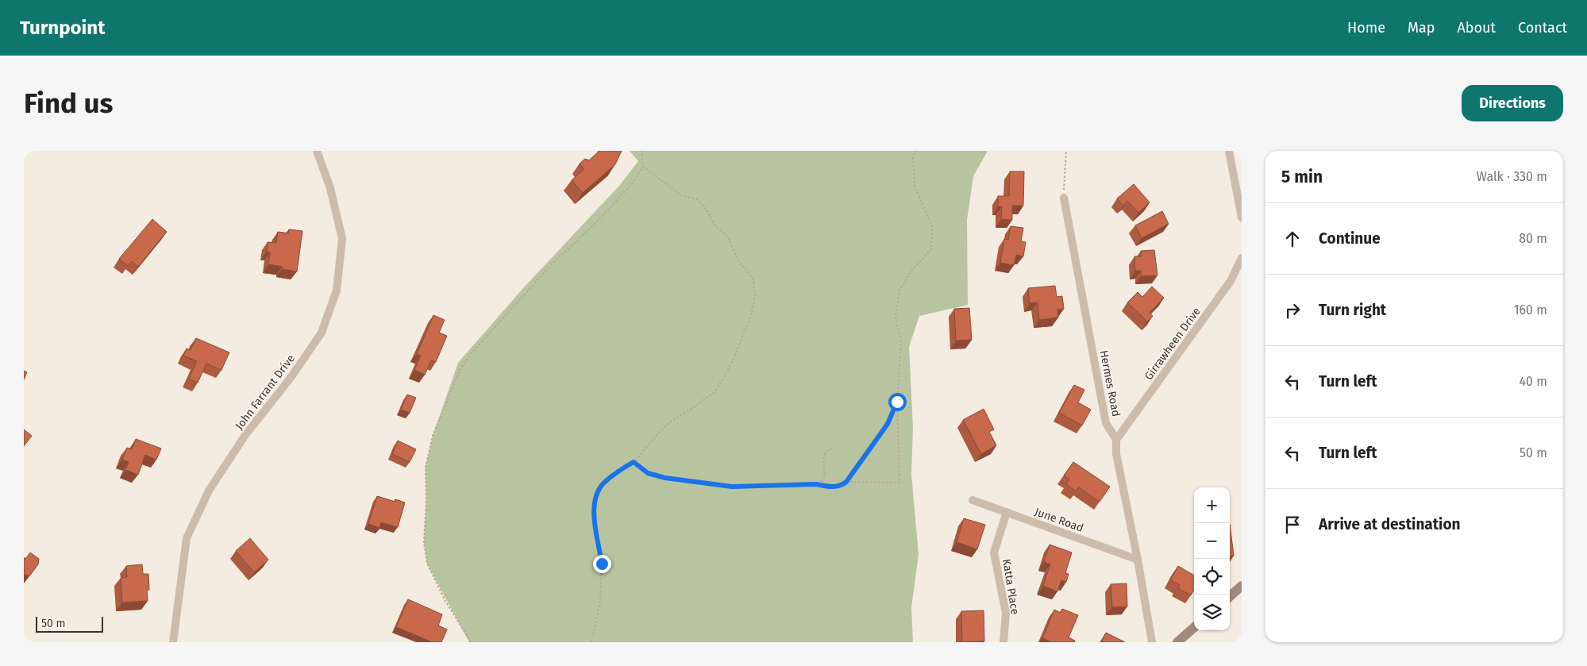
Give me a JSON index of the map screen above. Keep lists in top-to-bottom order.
{
  "streets": {
    "street": [
      "Girrawheen Drive",
      "Hermes Road",
      "John Farrant Drive",
      "June Road",
      "Katta Place"
    ]
  },
  "crossings": [
    ["Girrawheen Drive", "Hermes Road"],
    ["Hermes Road", "June Road"],
    ["June Road", "Katta Place"]
  ],
  "scale_bar": "50 m",
  "page": {
    "header": "Turnpoint",
    "nav": [
      "Home",
      "Map",
      "About",
      "Contact"
    ],
    "buttons": "Directions",
    "title": "Find us",
    "heading": ["5 min", "Walk · 330 m"],
    "list": [
      ["Continue", "80 m"],
      ["Turn right", "160 m"],
      ["Turn left", "40 m"],
      ["Turn left", "50 m"],
      "Arrive at destination"
    ],
    "map_buttons": ["+", "−"],
    "scale": "50 m"
  }
}
